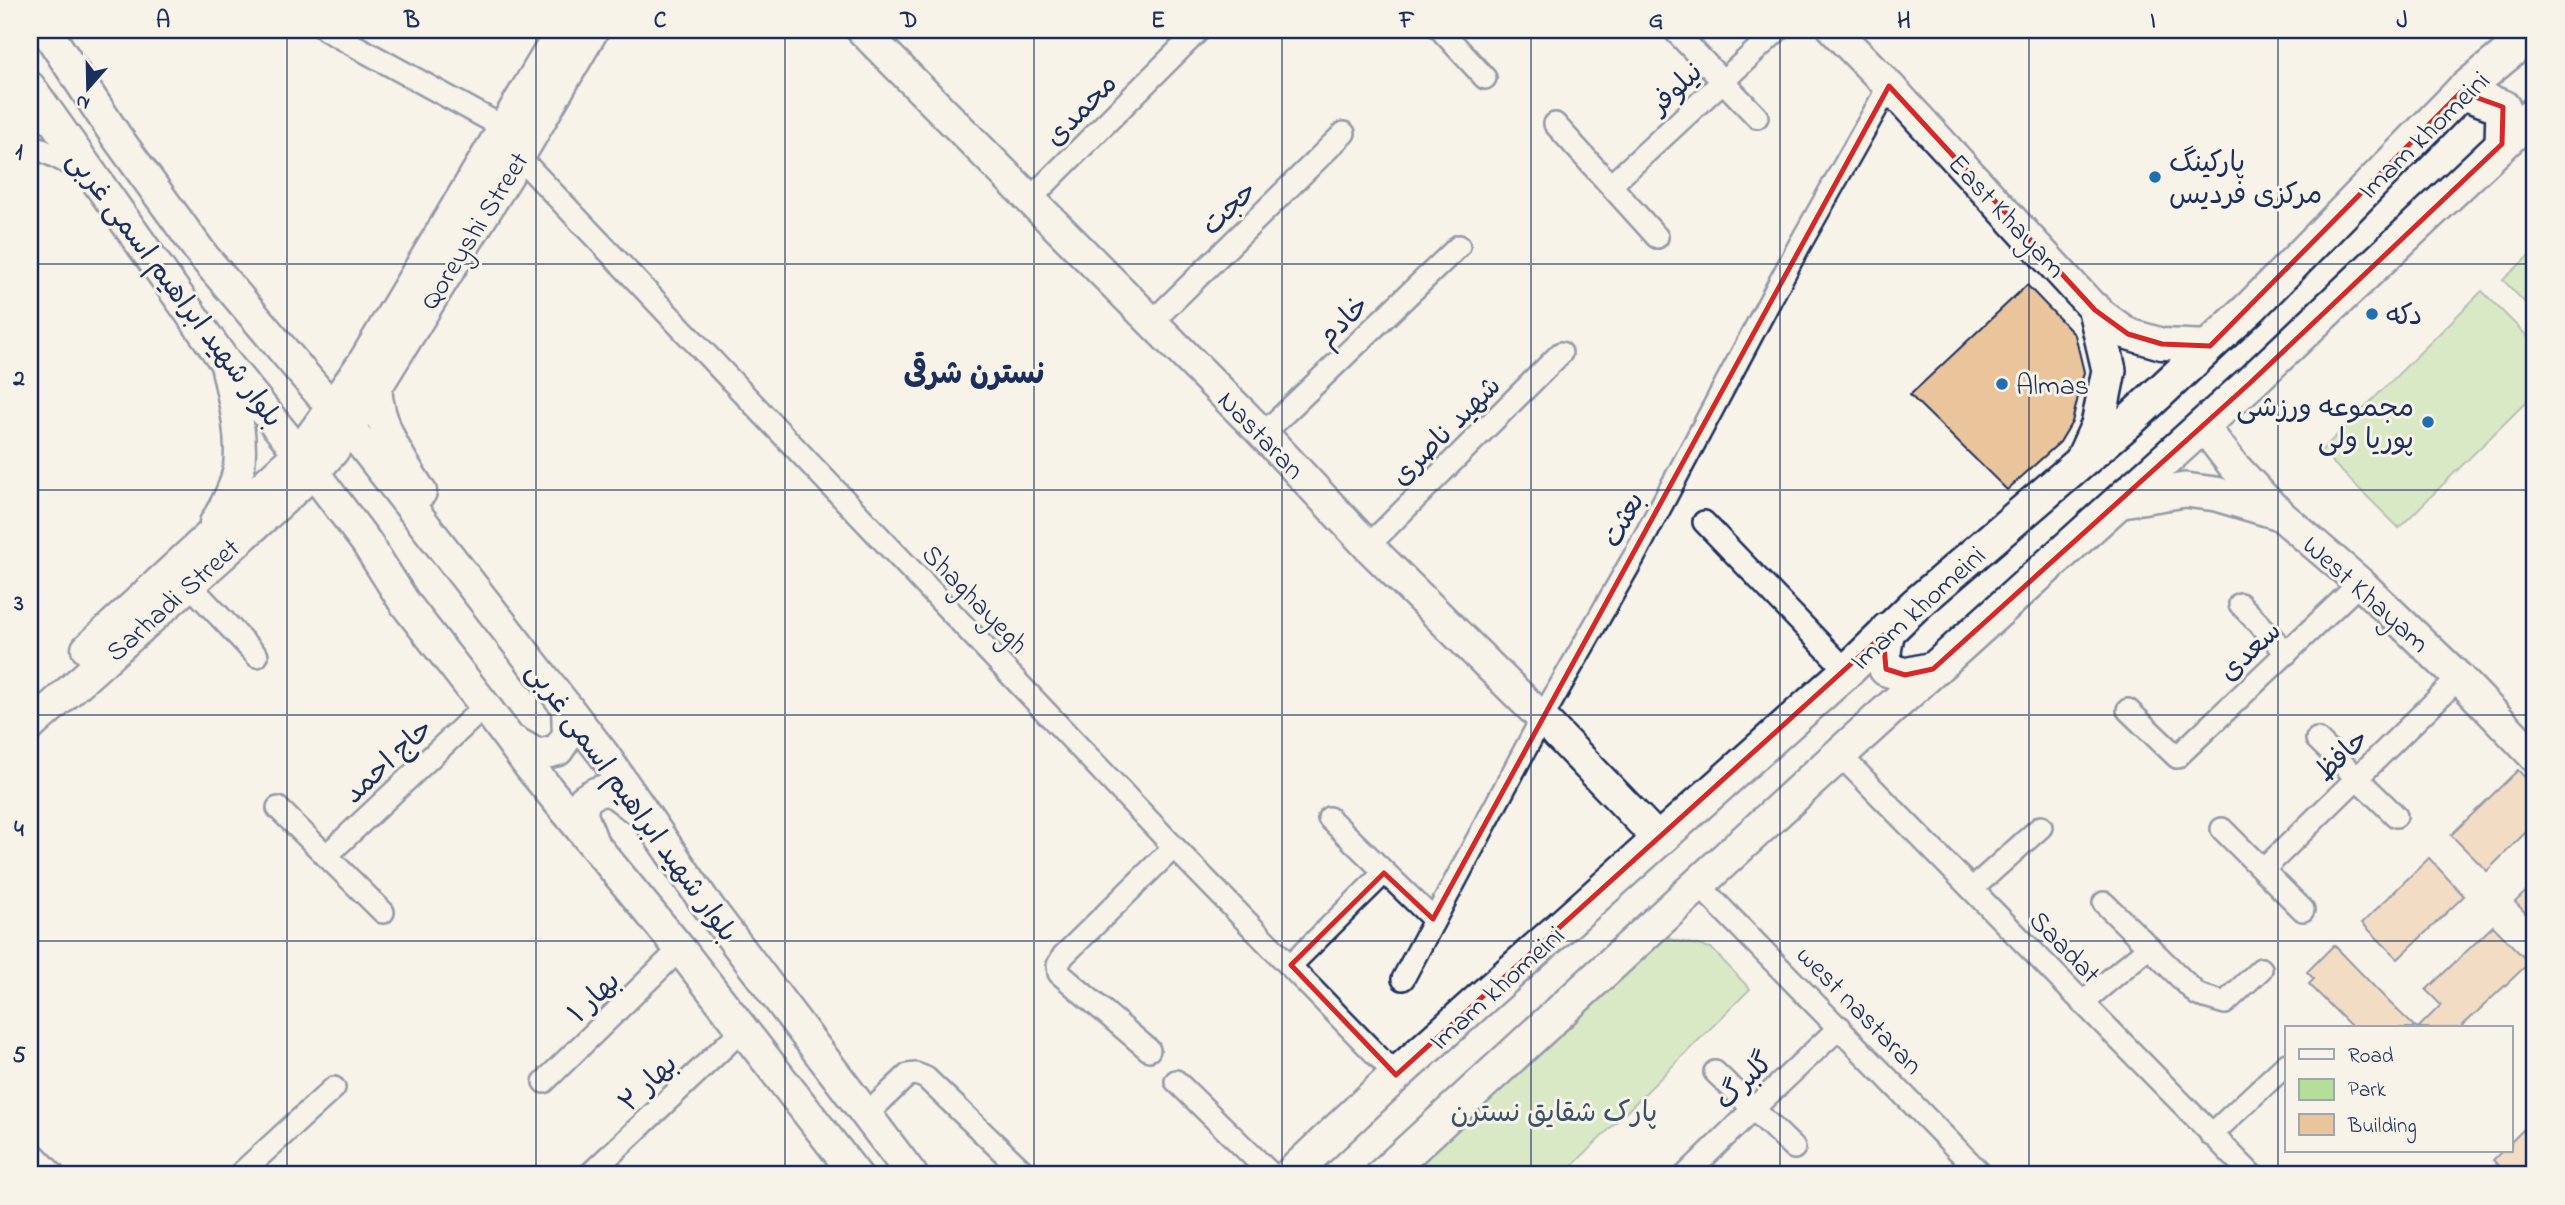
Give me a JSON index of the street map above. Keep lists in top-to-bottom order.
{
  "streets": {
    "main road": [
      "Imam khomeini",
      "East Khayam",
      "Qoreyshi Street",
      "بلوار شهید ابراهیم اسمی غربی",
      "Nastaran",
      "West Khayam",
      "Sarhadi Street"
    ],
    "street": [
      "نیلوفر",
      "محمدی",
      "حجت",
      "خادم",
      "شهید ناصری",
      "بعثت",
      "Shaghayegh",
      "سعدی",
      "حافظ",
      "حاج احمد",
      "Saadat",
      "بهار ۱",
      "west nastaran",
      "گلبرگ",
      "بهار ۲"
    ]
  },
  "crossings": [
    ["محمدی", "Nastaran"],
    ["Imam khomeini", "East Khayam"],
    ["Imam khomeini", "Nastaran"],
    ["Imam khomeini", "West Khayam"],
    ["Imam khomeini", "Shaghayegh"],
    ["Imam khomeini", "Saadat"],
    ["Imam khomeini", "west nastaran"],
    ["حجت", "Nastaran"],
    ["East Khayam", "بعثت"],
    ["Qoreyshi Street", "بلوار شهید ابراهیم اسمی غربی"],
    ["Qoreyshi Street", "Shaghayegh"],
    ["بلوار شهید ابراهیم اسمی غربی", "Sarhadi Street"],
    ["بلوار شهید ابراهیم اسمی غربی", "حاج احمد"],
    ["بلوار شهید ابراهیم اسمی غربی", "بهار ۱"],
    ["بلوار شهید ابراهیم اسمی غربی", "بهار ۲"],
    ["خادم", "Nastaran"],
    ["شهید ناصری", "Nastaran"],
    ["Nastaran", "بعثت"],
    ["West Khayam", "سعدی"],
    ["West Khayam", "حافظ"],
    ["west nastaran", "گلبرگ"]
  ],
  "districts": ["نسترن شرقی"],
  "parks": ["پارک شقایق نسترن"],
  "places": [
    "پارکینگ مرکزی فردیس",
    "دکه",
    "Almas",
    "مجموعه ورزشی پوریا ولی"
  ],
  "legend": ["Road", "Park", "Building"],
  "north": "bottom",
  "grid": {
    "columns": [
      "A",
      "B",
      "C",
      "D",
      "E",
      "F",
      "G",
      "H",
      "I",
      "J"
    ],
    "rows": [
      "1",
      "2",
      "3",
      "4",
      "5"
    ]
  }
}
